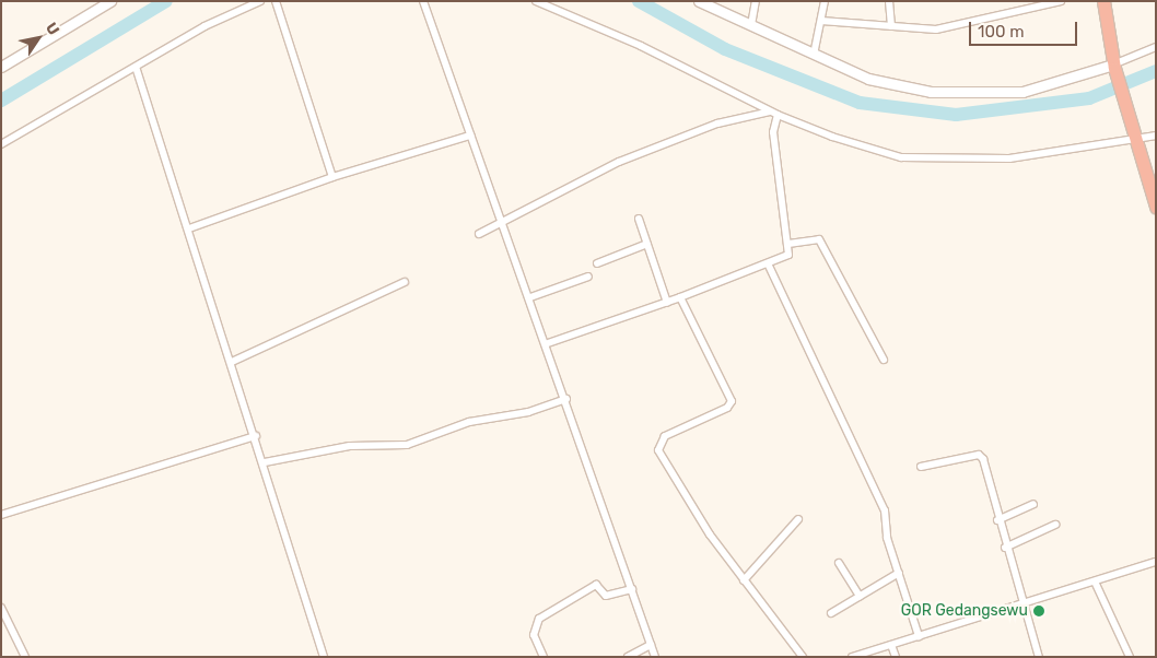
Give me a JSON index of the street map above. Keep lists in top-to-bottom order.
{
  "places": ["GOR Gedangsewu"],
  "scale_bar": "100 m",
  "north": "top right"
}
